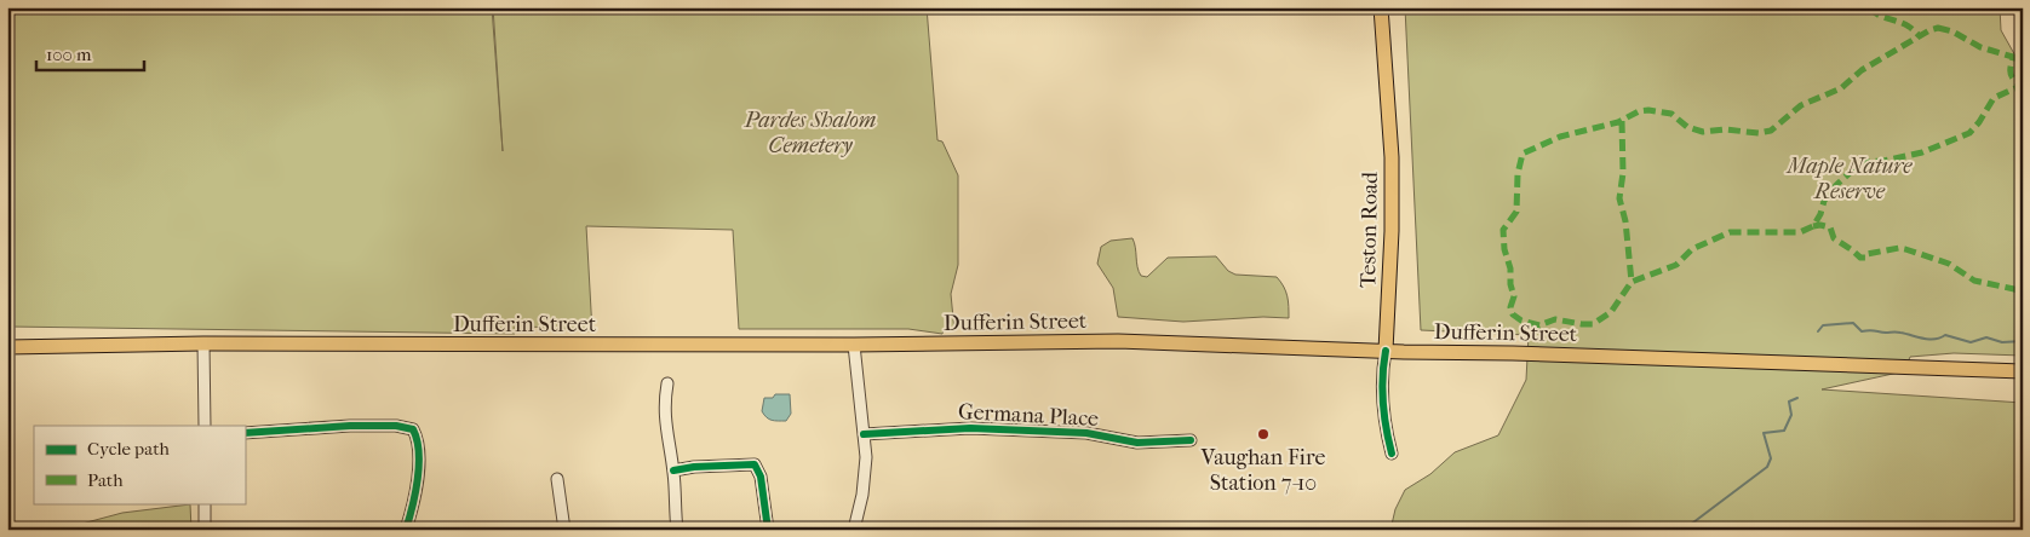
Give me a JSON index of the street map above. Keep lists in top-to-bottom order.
{
  "streets": {
    "main road": ["Teston Road", "Dufferin Street"],
    "street": ["Germana Place"]
  },
  "crossings": [
    ["Teston Road", "Dufferin Street"]
  ],
  "parks": ["Pardes Shalom Cemetery", "Maple Nature Reserve"],
  "places": ["Vaughan Fire Station 7-10"],
  "legend": ["Cycle path", "Path"],
  "scale_bar": "100 m"
}
